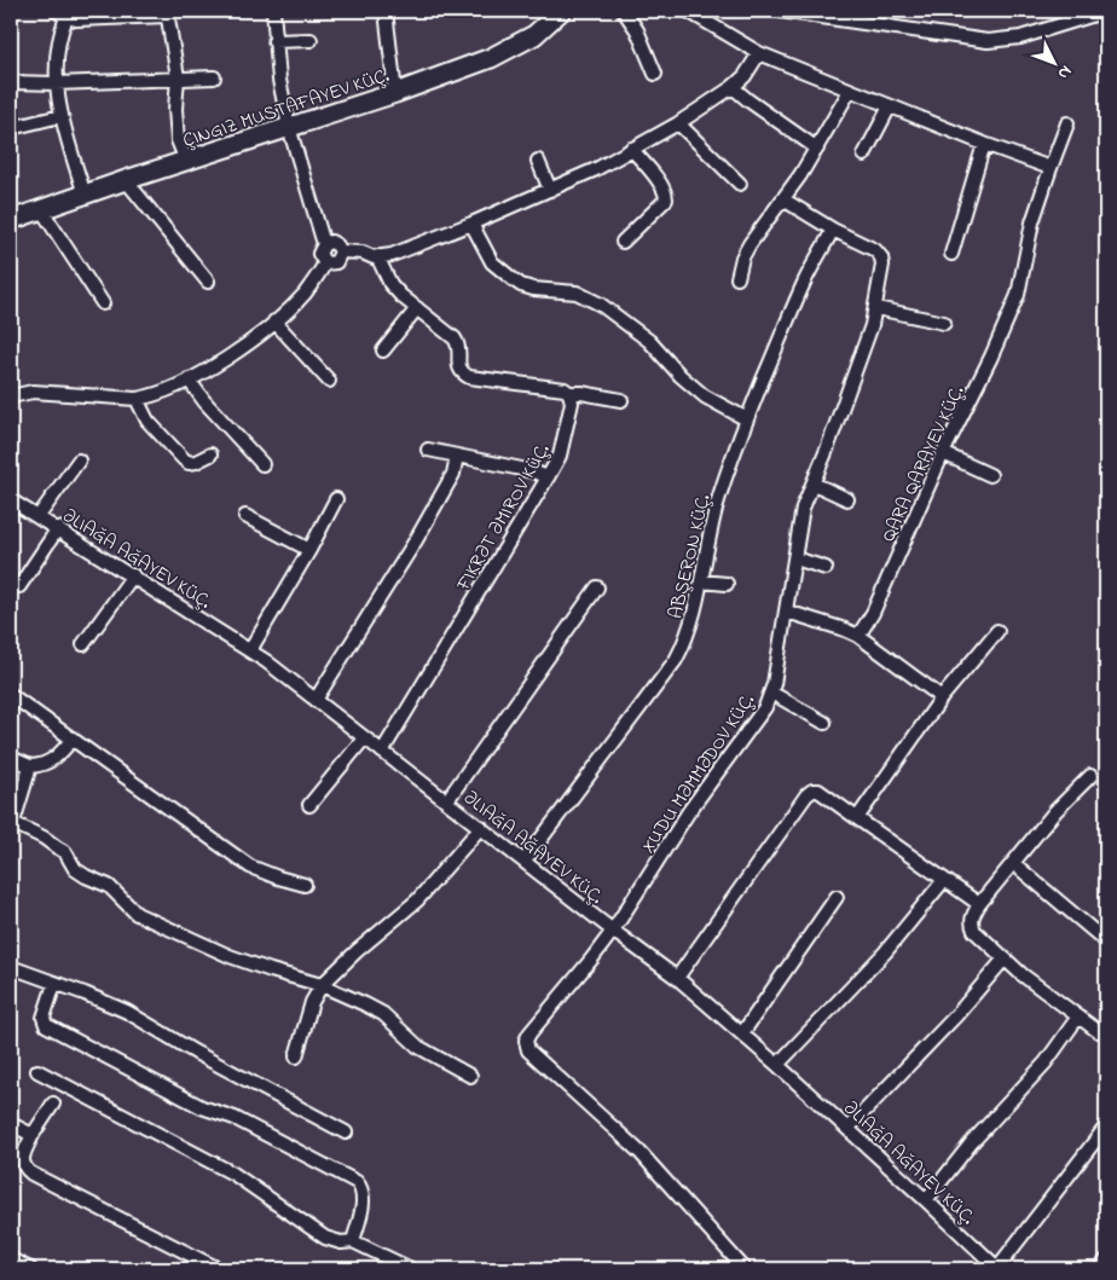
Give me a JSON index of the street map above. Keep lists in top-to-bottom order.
{
  "streets": {
    "street": [
      "ÇINGIZ MUSTAFAYEV KÜÇ.",
      "QARA QARAYEV KÜÇ.",
      "FIKRƏT ƏMIROV KÜÇ.",
      "ABŞERON KÜÇ.",
      "ƏLIAĞA AĞAYEV KÜÇ.",
      "XUDU MƏMMƏDOV KÜÇ."
    ]
  },
  "crossings": [
    ["FIKRƏT ƏMIROV KÜÇ.", "ƏLIAĞA AĞAYEV KÜÇ."],
    ["ABŞERON KÜÇ.", "ƏLIAĞA AĞAYEV KÜÇ."],
    ["ABŞERON KÜÇ.", "XUDU MƏMMƏDOV KÜÇ."],
    ["ƏLIAĞA AĞAYEV KÜÇ.", "XUDU MƏMMƏDOV KÜÇ."]
  ],
  "north": "bottom right"
}
